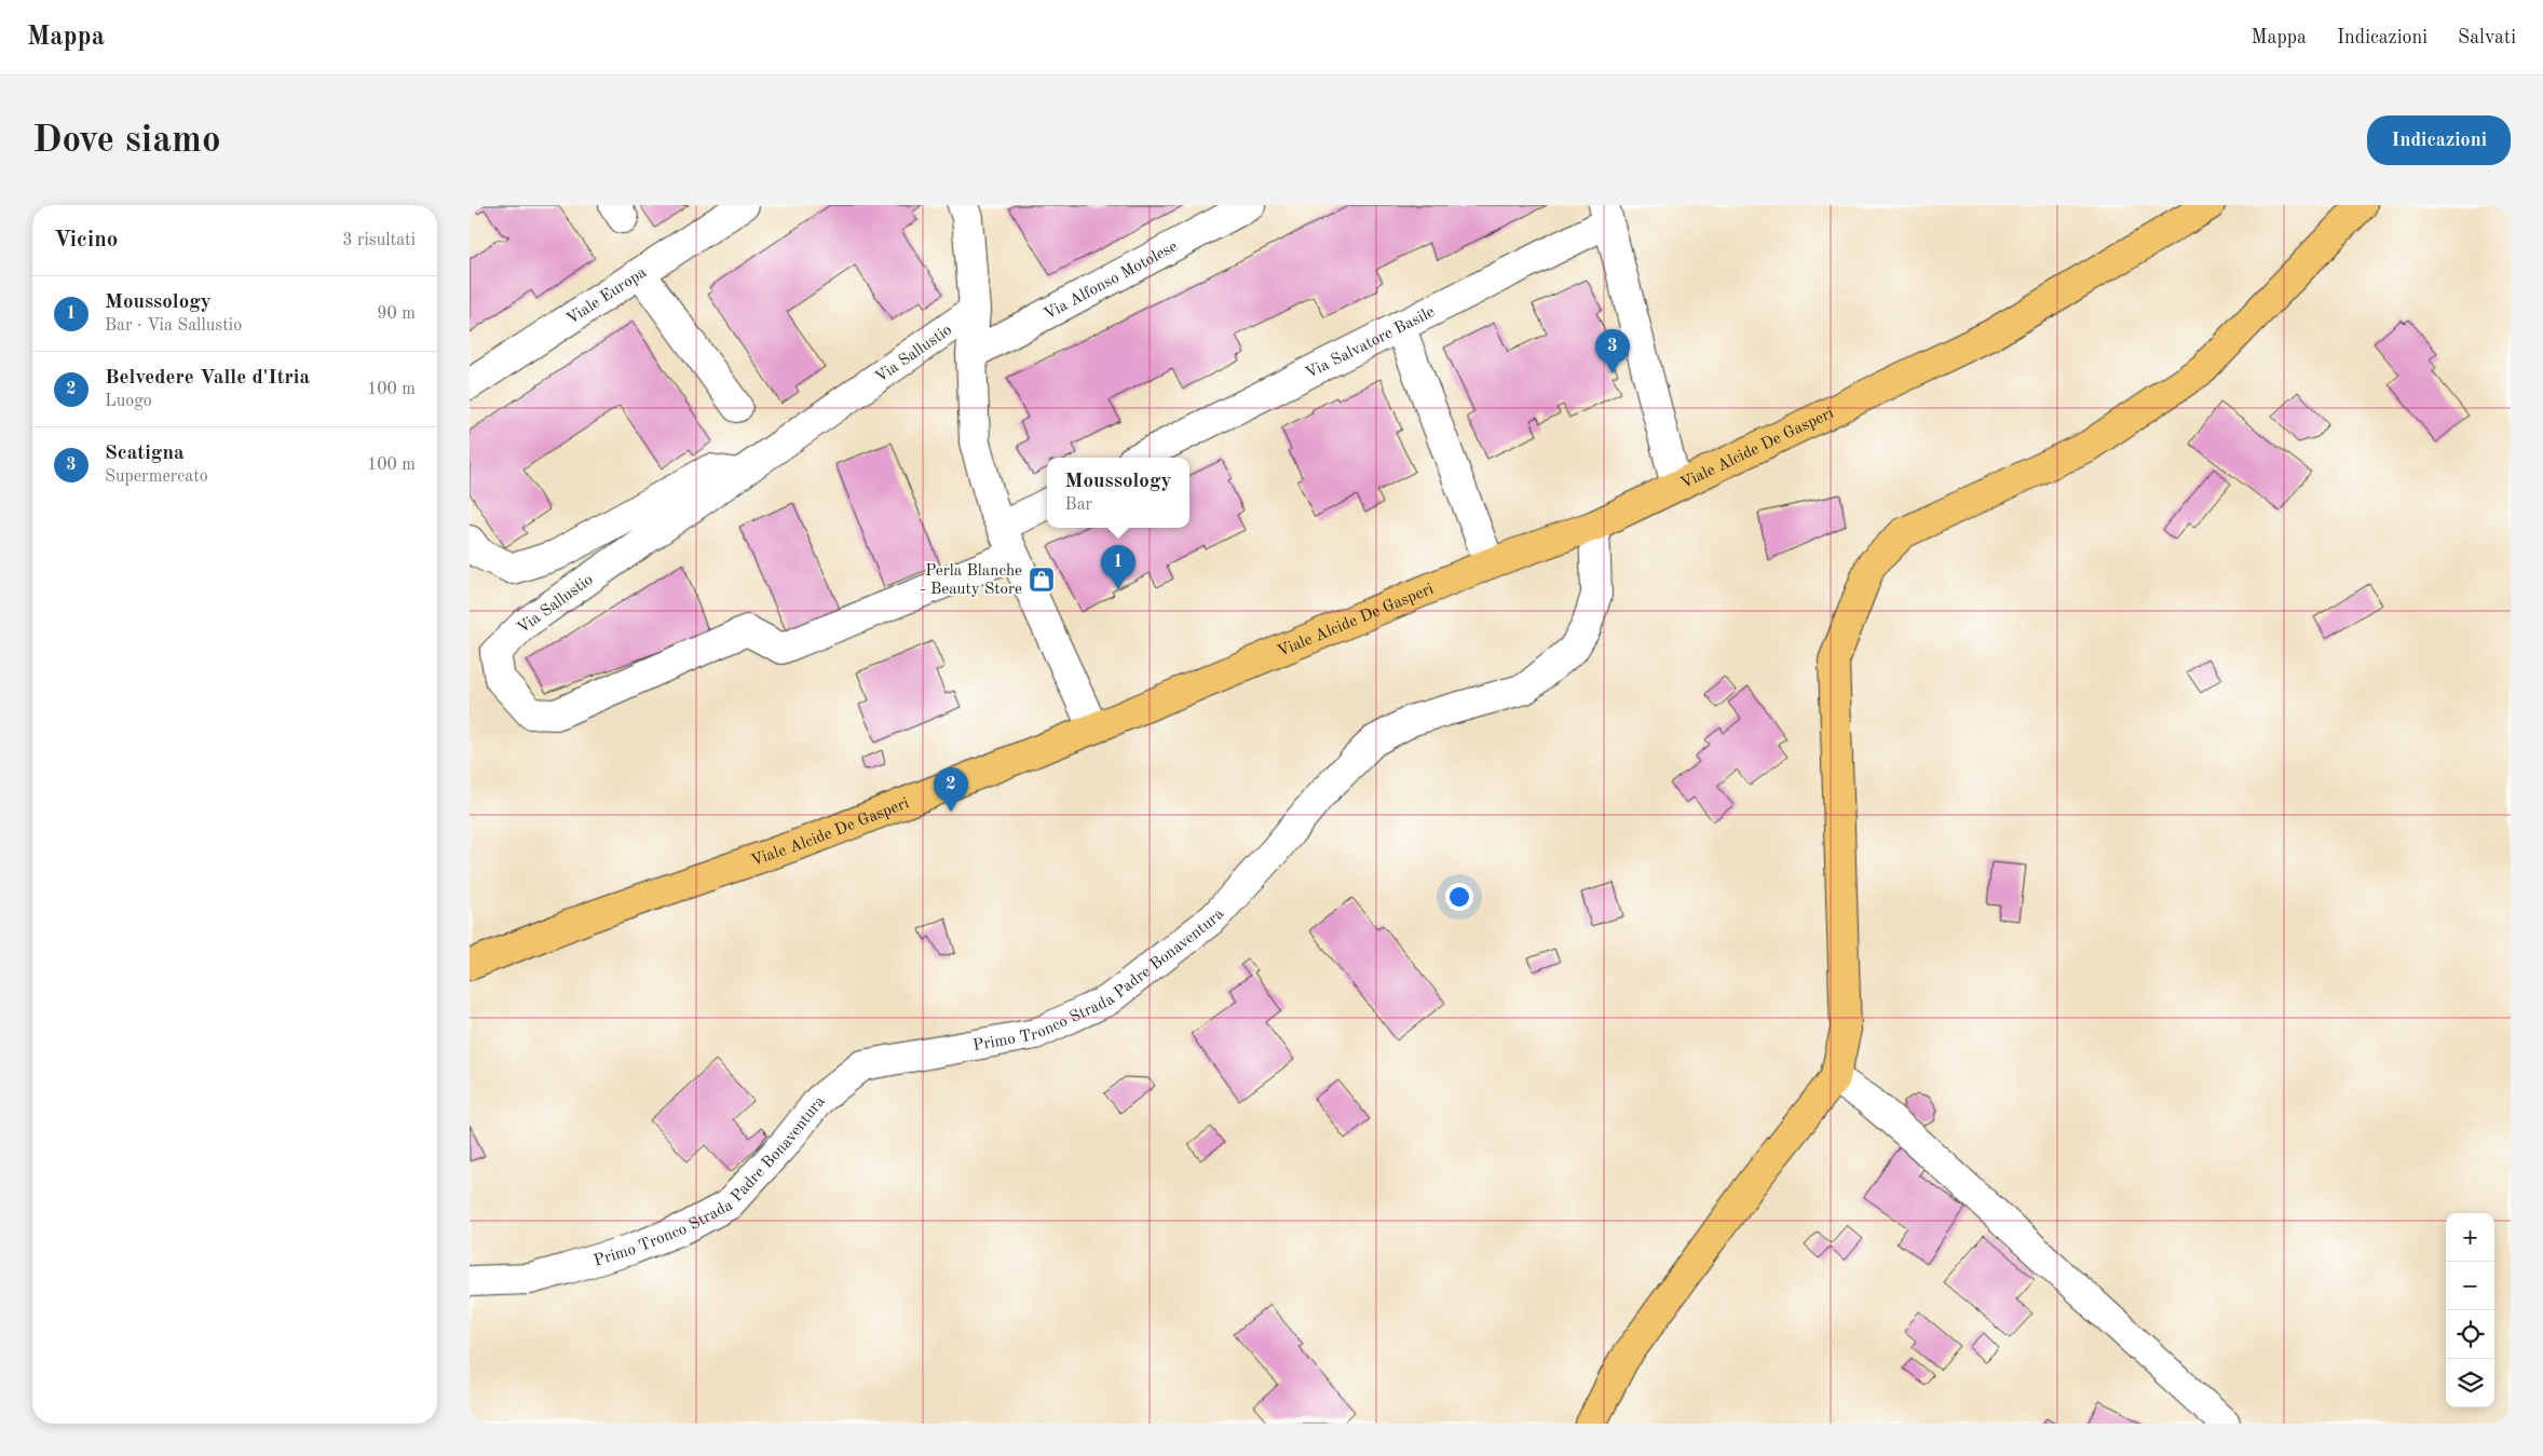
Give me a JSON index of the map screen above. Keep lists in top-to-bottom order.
{
  "streets": {
    "main road": ["Viale Alcide De Gasperi"],
    "street": [
      "Via Alfonso Motolese",
      "Viale Europa",
      "Via Salvatore Basile",
      "Via Sallustio",
      "Primo Tronco Strada Padre Bonaventura"
    ]
  },
  "crossings": [
    ["Via Alfonso Motolese", "Via Sallustio"],
    ["Via Sallustio", "Viale Alcide De Gasperi"],
    ["Viale Alcide De Gasperi", "Primo Tronco Strada Padre Bonaventura"]
  ],
  "places": {
    "shop": ["Perla Blanche - Beauty Store"]
  },
  "page": {
    "header": "Mappa",
    "nav": ["Mappa", "Indicazioni", "Salvati"],
    "buttons": "Indicazioni",
    "title": "Dove siamo",
    "heading": ["Vicino", "3 risultati"],
    "list": [
      {
        "mark": "1",
        "name": "Moussology",
        "note": "Bar · Via Sallustio",
        "value": "90 m"
      },
      {
        "mark": "2",
        "name": "Belvedere Valle d'Itria",
        "note": "Luogo",
        "value": "100 m"
      },
      {
        "mark": "3",
        "name": "Scatigna",
        "note": "Supermercato",
        "value": "100 m"
      }
    ],
    "pins": ["3", "1", "2"],
    "popup": ["Moussology", "Bar"],
    "map_buttons": ["+", "−"]
  }
}
